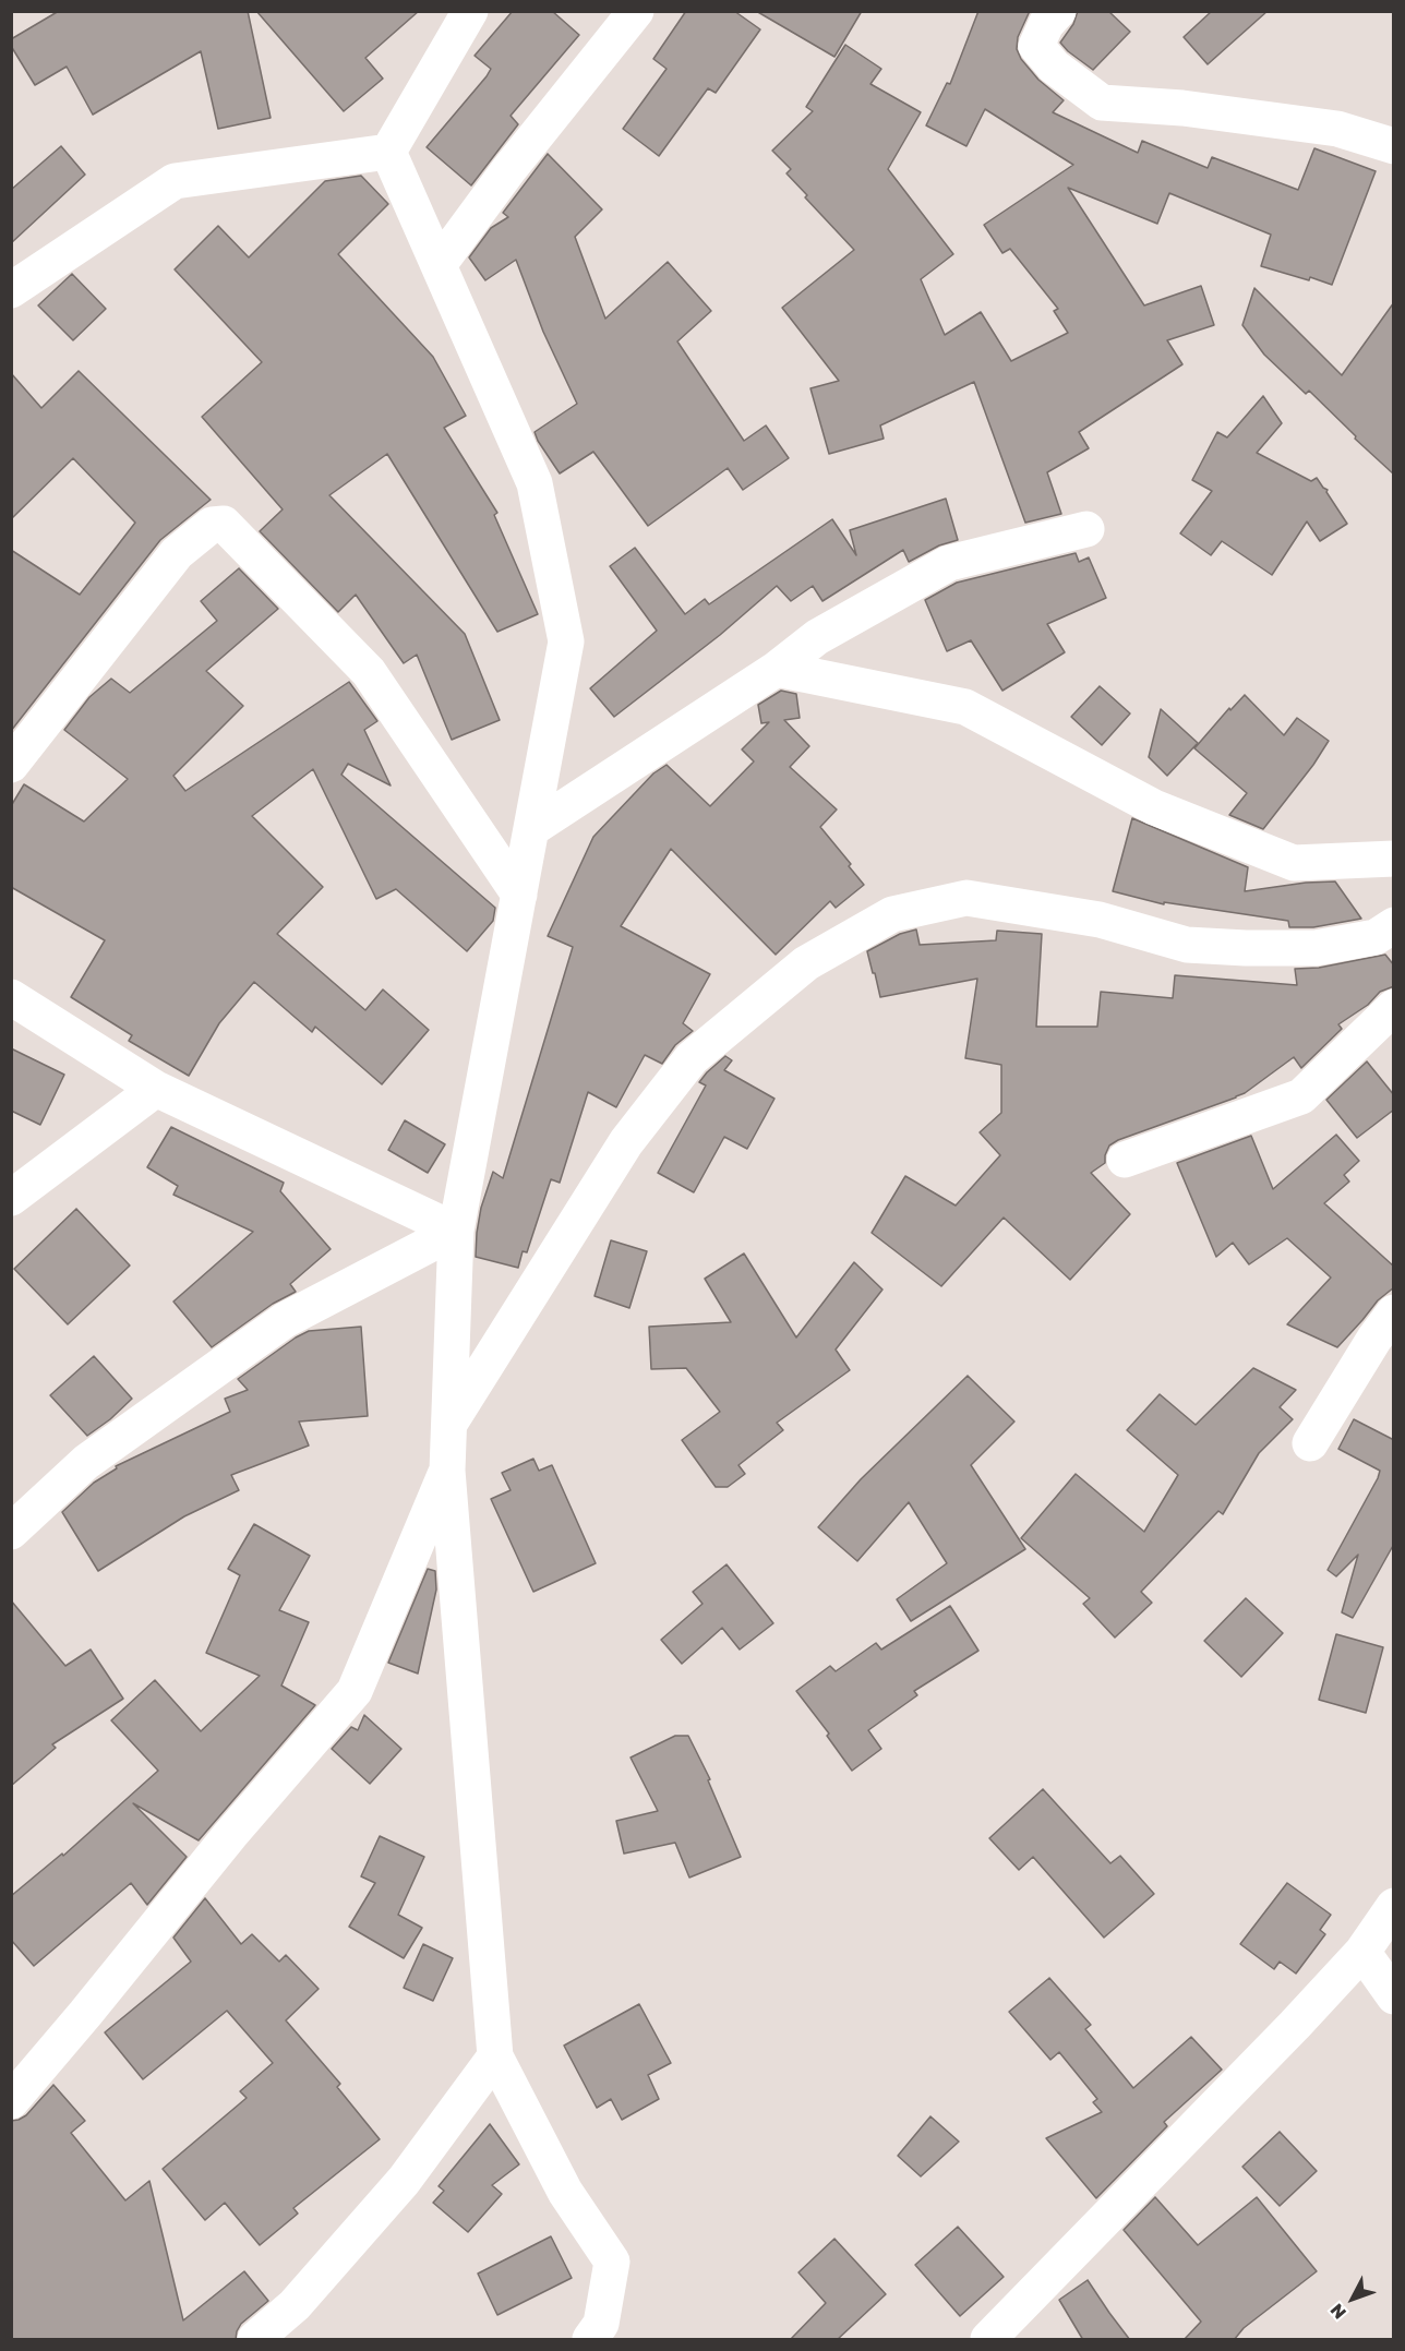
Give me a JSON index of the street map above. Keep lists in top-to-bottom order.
{
  "north": "bottom left"
}
